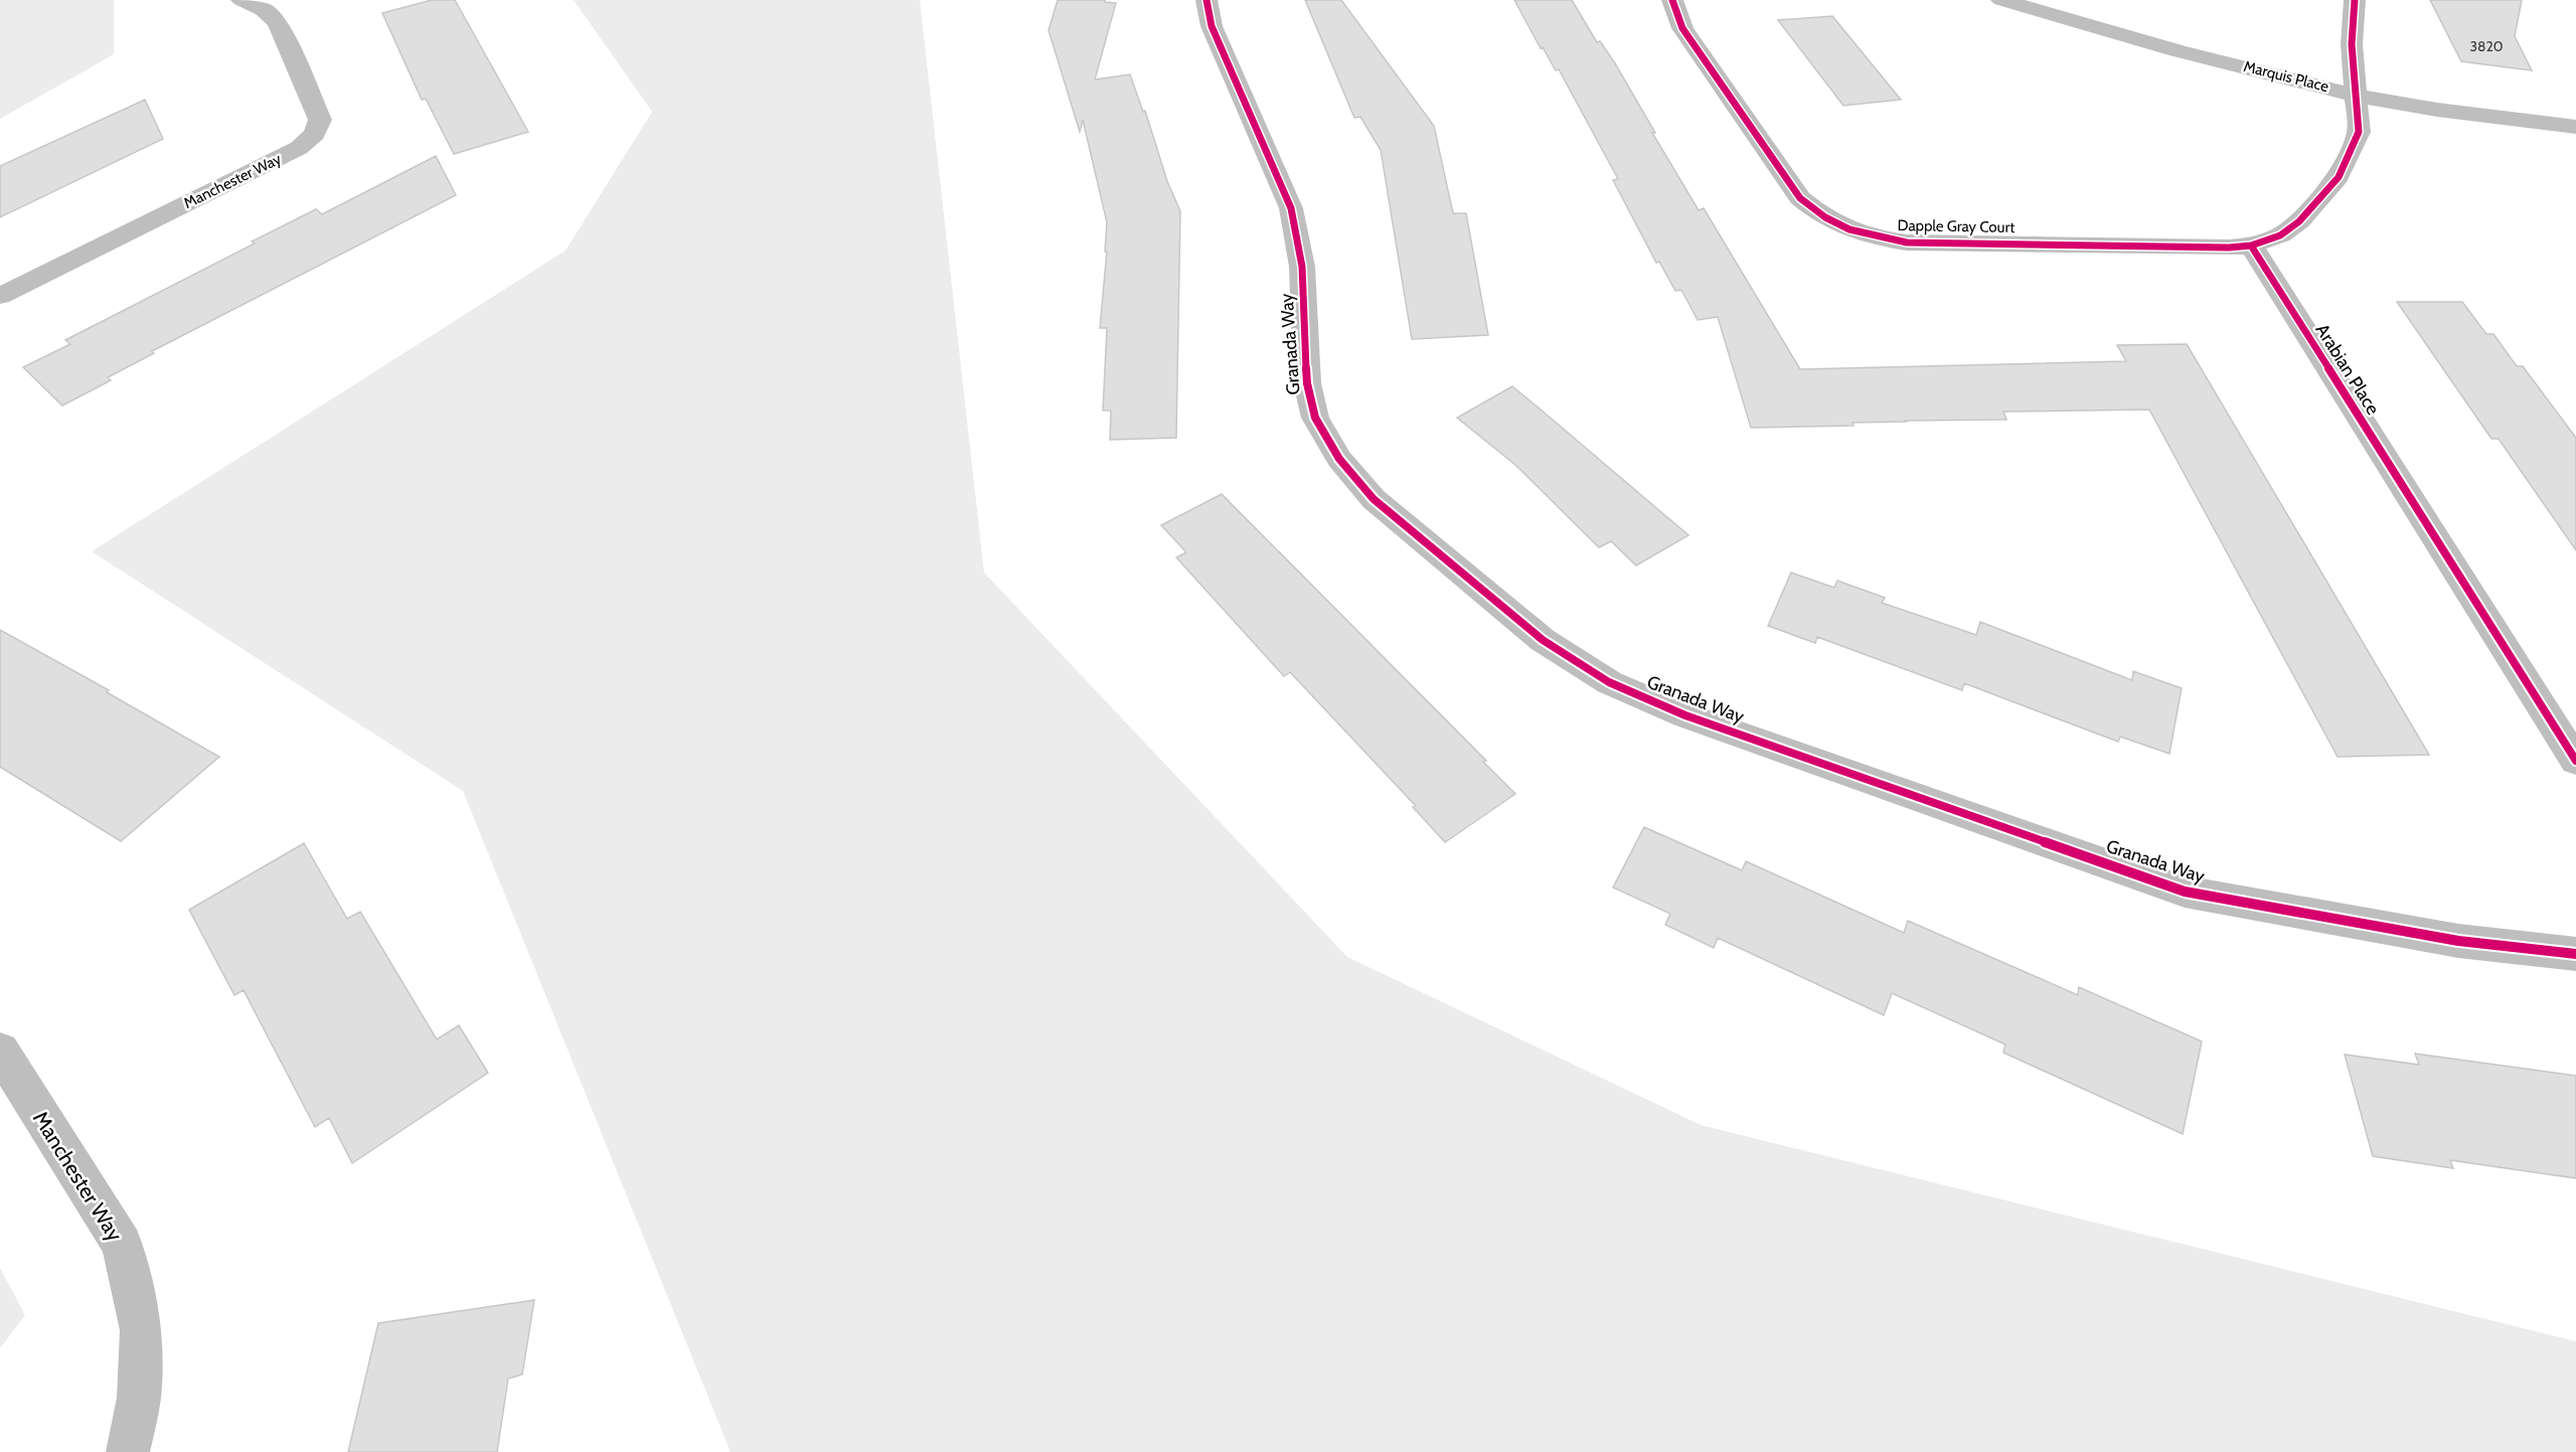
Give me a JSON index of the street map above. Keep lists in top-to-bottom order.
{
  "streets": {
    "street": [
      "Marquis Place",
      "Manchester Way",
      "Dapple Gray Court",
      "Granada Way",
      "Arabian Place"
    ]
  },
  "crossings": [
    ["Dapple Gray Court", "Arabian Place"]
  ],
  "house_numbers": ["3820"]
}
